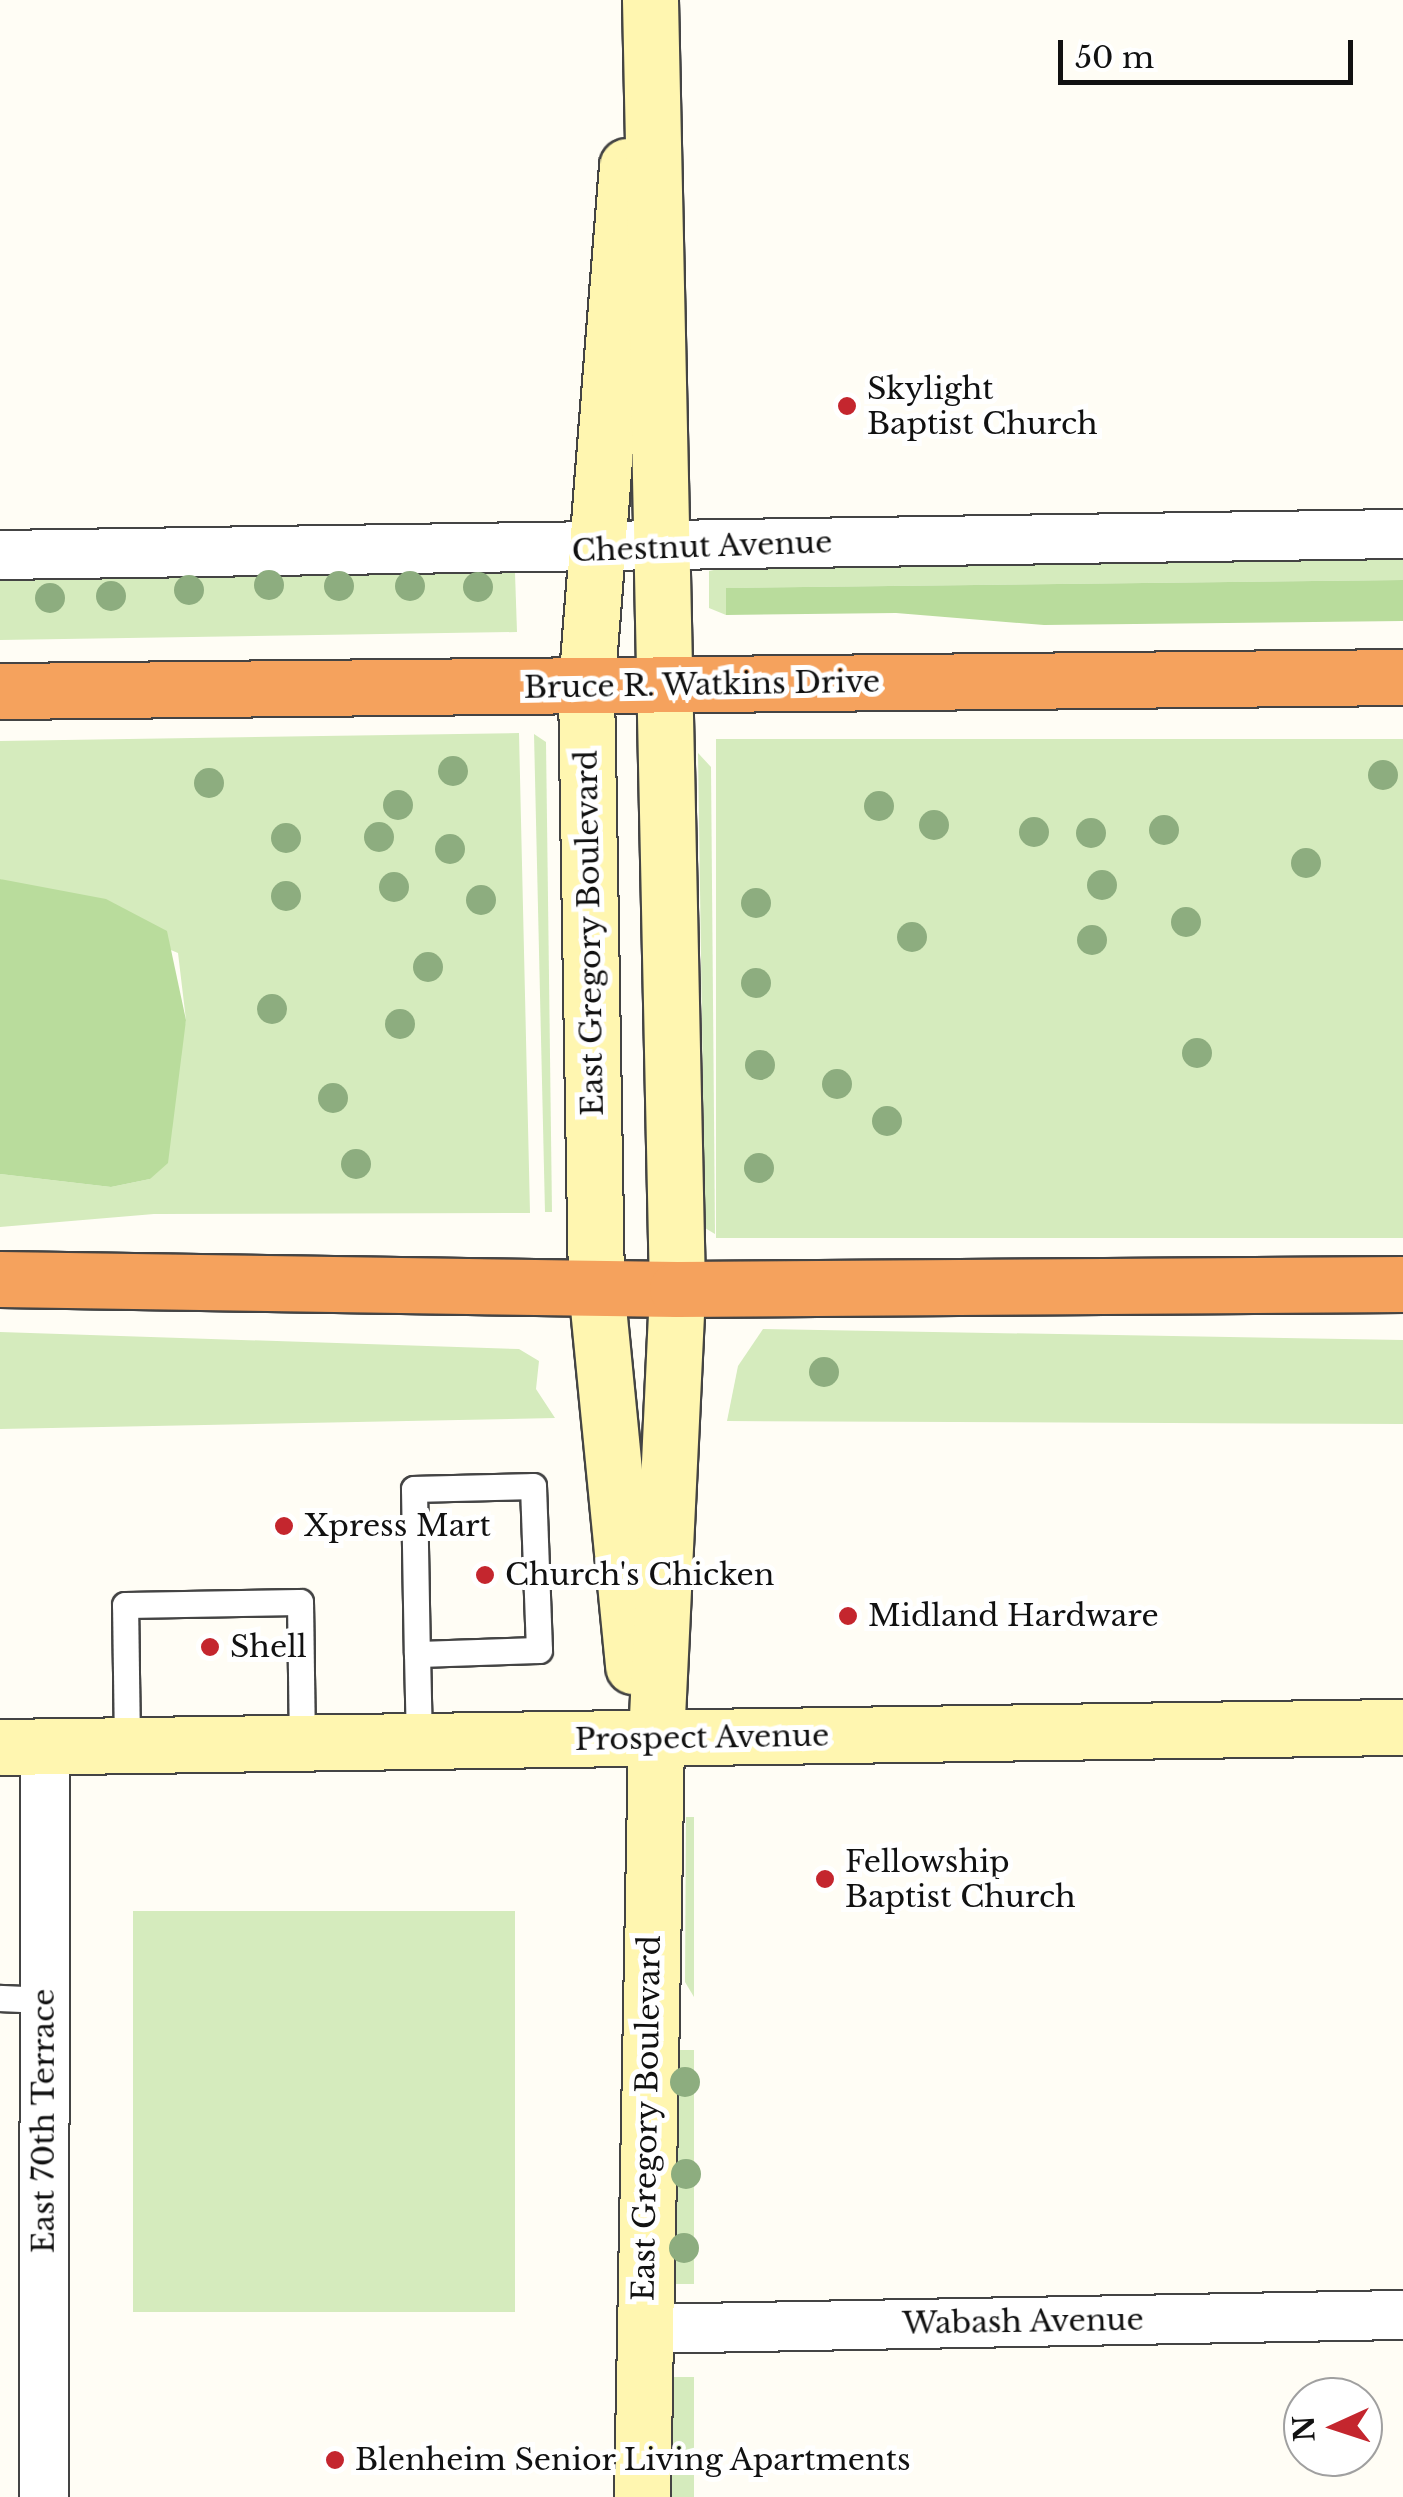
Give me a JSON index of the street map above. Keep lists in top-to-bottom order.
{
  "streets": {
    "highway": ["Bruce R. Watkins Drive"],
    "main road": ["East Gregory Boulevard", "Prospect Avenue"],
    "street": ["Chestnut Avenue", "East 70th Terrace", "Wabash Avenue"]
  },
  "crossings": [
    ["Chestnut Avenue", "East Gregory Boulevard"],
    ["Bruce R. Watkins Drive", "East Gregory Boulevard"],
    ["East Gregory Boulevard", "Prospect Avenue"],
    ["East Gregory Boulevard", "Wabash Avenue"],
    ["Prospect Avenue", "East 70th Terrace"]
  ],
  "places": [
    "Skylight Baptist Church",
    "Xpress Mart",
    "Church's Chicken",
    "Midland Hardware",
    "Shell",
    "Fellowship Baptist Church",
    "Blenheim Senior Living Apartments"
  ],
  "scale_bar": "50 m",
  "north": "left"
}
